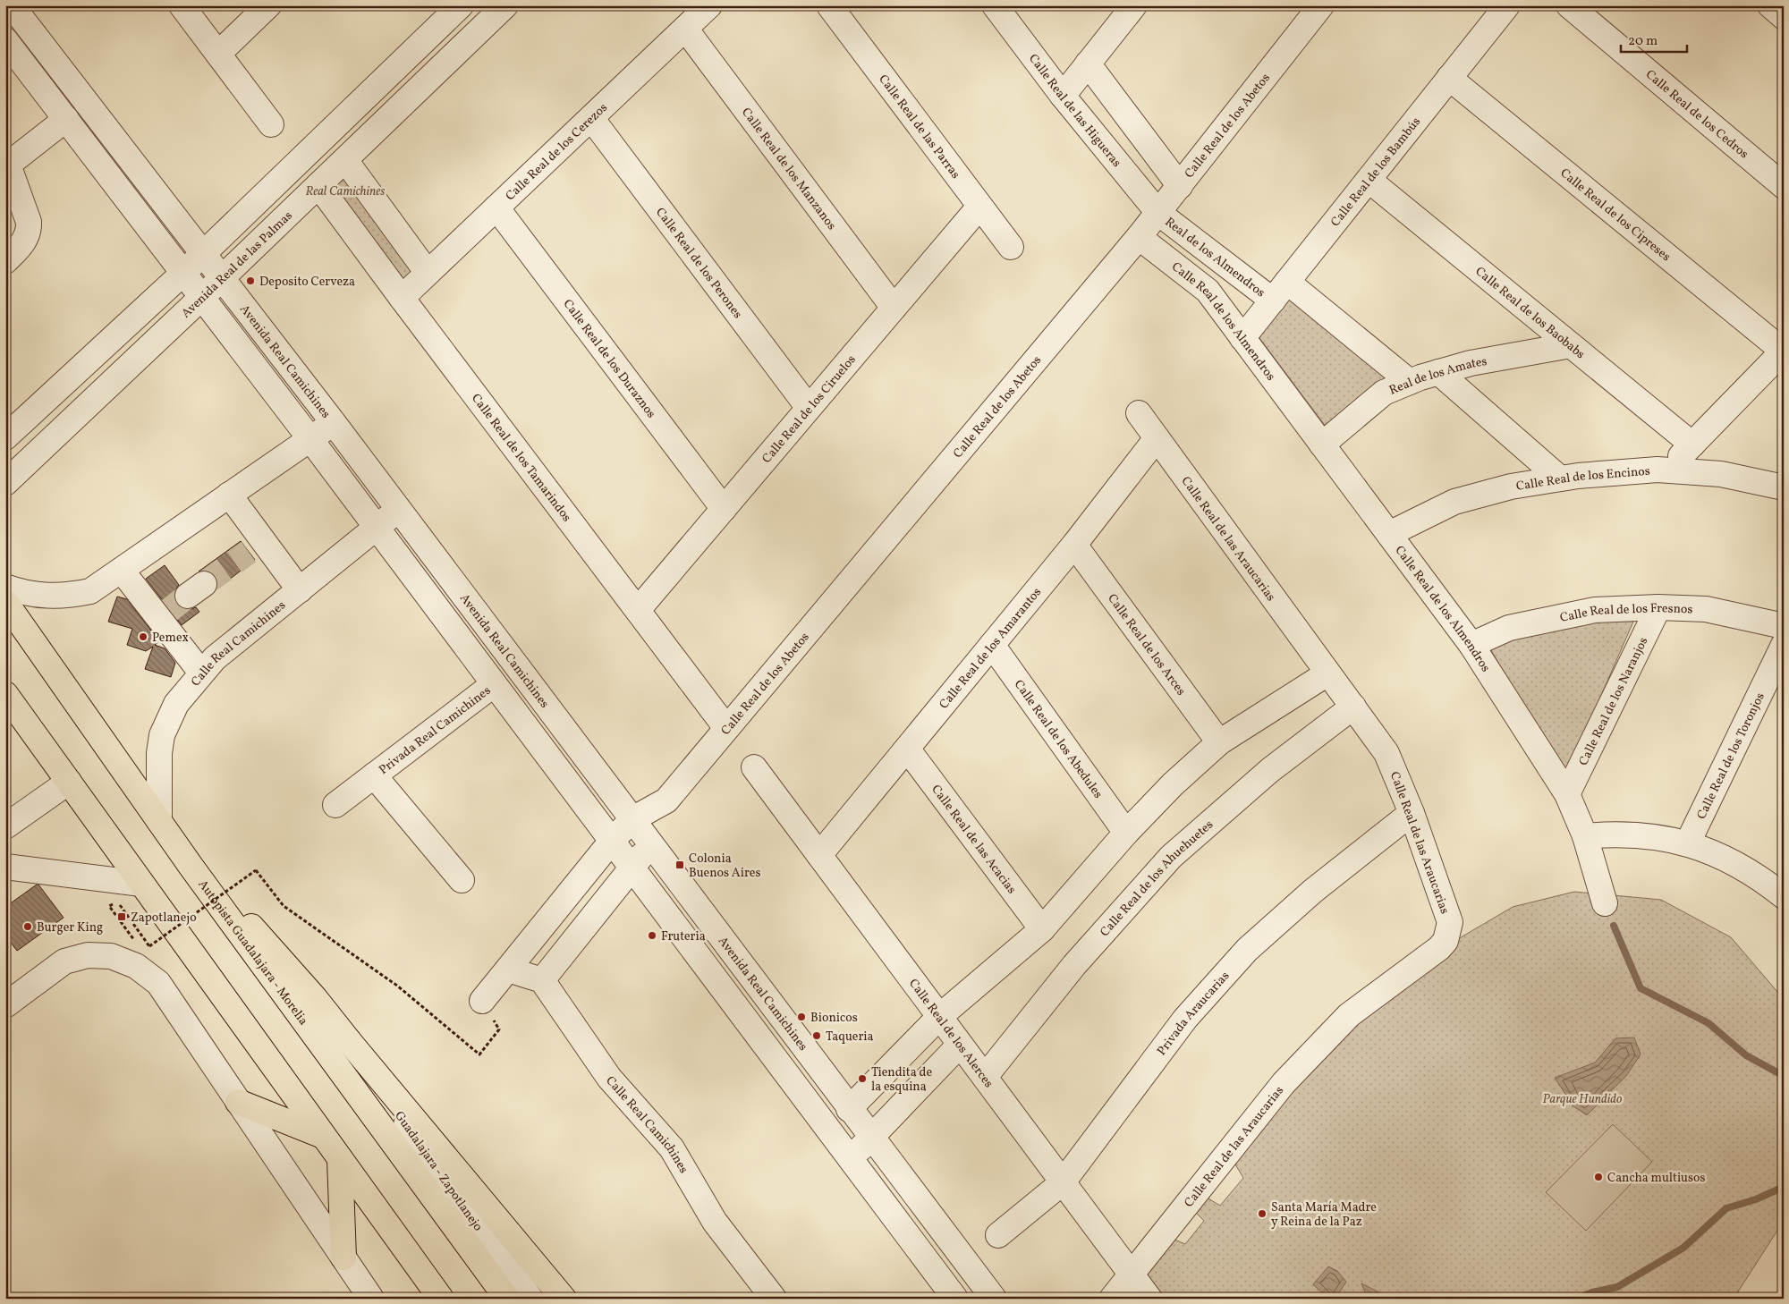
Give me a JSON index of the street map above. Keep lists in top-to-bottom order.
{
  "streets": {
    "main road": ["Autopista Guadalajara - Morelia"],
    "street": [
      "Calle Real de las Higueras",
      "Calle Real de los Cedros",
      "Calle Real de las Parras",
      "Calle Real de los Abetos",
      "Calle Real de los Cerezos",
      "Calle Real de los Manzanos",
      "Calle Real de los Bambús",
      "Calle Real de los Cipreses",
      "Real de los Almendros",
      "Calle Real de los Perones",
      "Avenida Real de las Palmas",
      "Calle Real de los Baobabs",
      "Calle Real de los Almendros",
      "Calle Real de los Duraznos",
      "Avenida Real Camichines",
      "Real de los Amates",
      "Calle Real de los Ciruelos",
      "Calle Real de los Tamarindos",
      "Calle Real de los Encinos",
      "Calle Real de las Araucarias",
      "Calle Real de los Fresnos",
      "Calle Real de los Arces",
      "Calle Real Camichines",
      "Calle Real de los Amarantos",
      "Calle Real de los Naranjos",
      "Privada Real Camichines",
      "Calle Real de los Abedules",
      "Calle Real de los Toronjos",
      "Calle Real de las Acacias",
      "Calle Real de los Ahuehuetes",
      "Privada Araucarias",
      "Calle Real de los Alerces",
      "Guadalajara - Zapotlanejo"
    ]
  },
  "crossings": [
    ["Calle Real de las Higueras", "Calle Real de los Abetos"],
    ["Calle Real de las Higueras", "Real de los Almendros"],
    ["Calle Real de las Parras", "Calle Real de los Ciruelos"],
    ["Calle Real de los Abetos", "Real de los Almendros"],
    ["Calle Real de los Abetos", "Calle Real de los Almendros"],
    ["Calle Real de los Abetos", "Avenida Real Camichines"],
    ["Calle Real de los Abetos", "Calle Real de los Tamarindos"],
    ["Calle Real de los Abetos", "Calle Real Camichines"],
    ["Calle Real de los Cerezos", "Calle Real de los Manzanos"],
    ["Calle Real de los Cerezos", "Calle Real de los Perones"],
    ["Calle Real de los Cerezos", "Calle Real de los Duraznos"],
    ["Calle Real de los Cerezos", "Calle Real de los Tamarindos"],
    ["Calle Real de los Manzanos", "Calle Real de los Ciruelos"],
    ["Calle Real de los Bambús", "Calle Real de los Cipreses"],
    ["Calle Real de los Bambús", "Real de los Almendros"],
    ["Calle Real de los Bambús", "Calle Real de los Baobabs"],
    ["Calle Real de los Bambús", "Calle Real de los Almendros"],
    ["Real de los Almendros", "Real de los Amates"],
    ["Calle Real de los Perones", "Calle Real de los Ciruelos"],
    ["Avenida Real de las Palmas", "Avenida Real Camichines"],
    ["Avenida Real de las Palmas", "Calle Real de los Tamarindos"],
    ["Calle Real de los Baobabs", "Real de los Amates"],
    ["Calle Real de los Almendros", "Real de los Amates"],
    ["Calle Real de los Almendros", "Calle Real de los Encinos"],
    ["Calle Real de los Almendros", "Calle Real de los Fresnos"],
    ["Calle Real de los Almendros", "Calle Real de los Naranjos"],
    ["Calle Real de los Duraznos", "Calle Real de los Ciruelos"],
    ["Avenida Real Camichines", "Calle Real Camichines"],
    ["Calle Real de los Ciruelos", "Calle Real de los Tamarindos"],
    ["Calle Real de las Araucarias", "Calle Real de los Amarantos"],
    ["Calle Real de las Araucarias", "Calle Real de los Ahuehuetes"],
    ["Calle Real de las Araucarias", "Privada Araucarias"],
    ["Calle Real de las Araucarias", "Calle Real de los Alerces"],
    ["Calle Real de los Fresnos", "Calle Real de los Naranjos"],
    ["Calle Real de los Arces", "Calle Real de los Amarantos"],
    ["Calle Real Camichines", "Autopista Guadalajara - Morelia"],
    ["Calle Real de los Amarantos", "Calle Real de los Abedules"],
    ["Calle Real de los Amarantos", "Calle Real de las Acacias"],
    ["Calle Real de los Amarantos", "Calle Real de los Alerces"],
    ["Calle Real de los Ahuehuetes", "Calle Real de los Alerces"],
    ["Privada Araucarias", "Calle Real de los Alerces"]
  ],
  "parks": ["Real Camichines", "Parque Hundido"],
  "places": {
    "other": [
      "Deposito Cerveza",
      "Pemex",
      "Burger King",
      "Fruteria",
      "Bionicos",
      "Taqueria",
      "Tiendita de la esquina",
      "Cancha multiusos",
      "Santa María Madre y Reina de la Paz"
    ],
    "transit": ["Colonia Buenos Aires", "Zapotlanejo"]
  },
  "scale_bar": "20 m"
}
